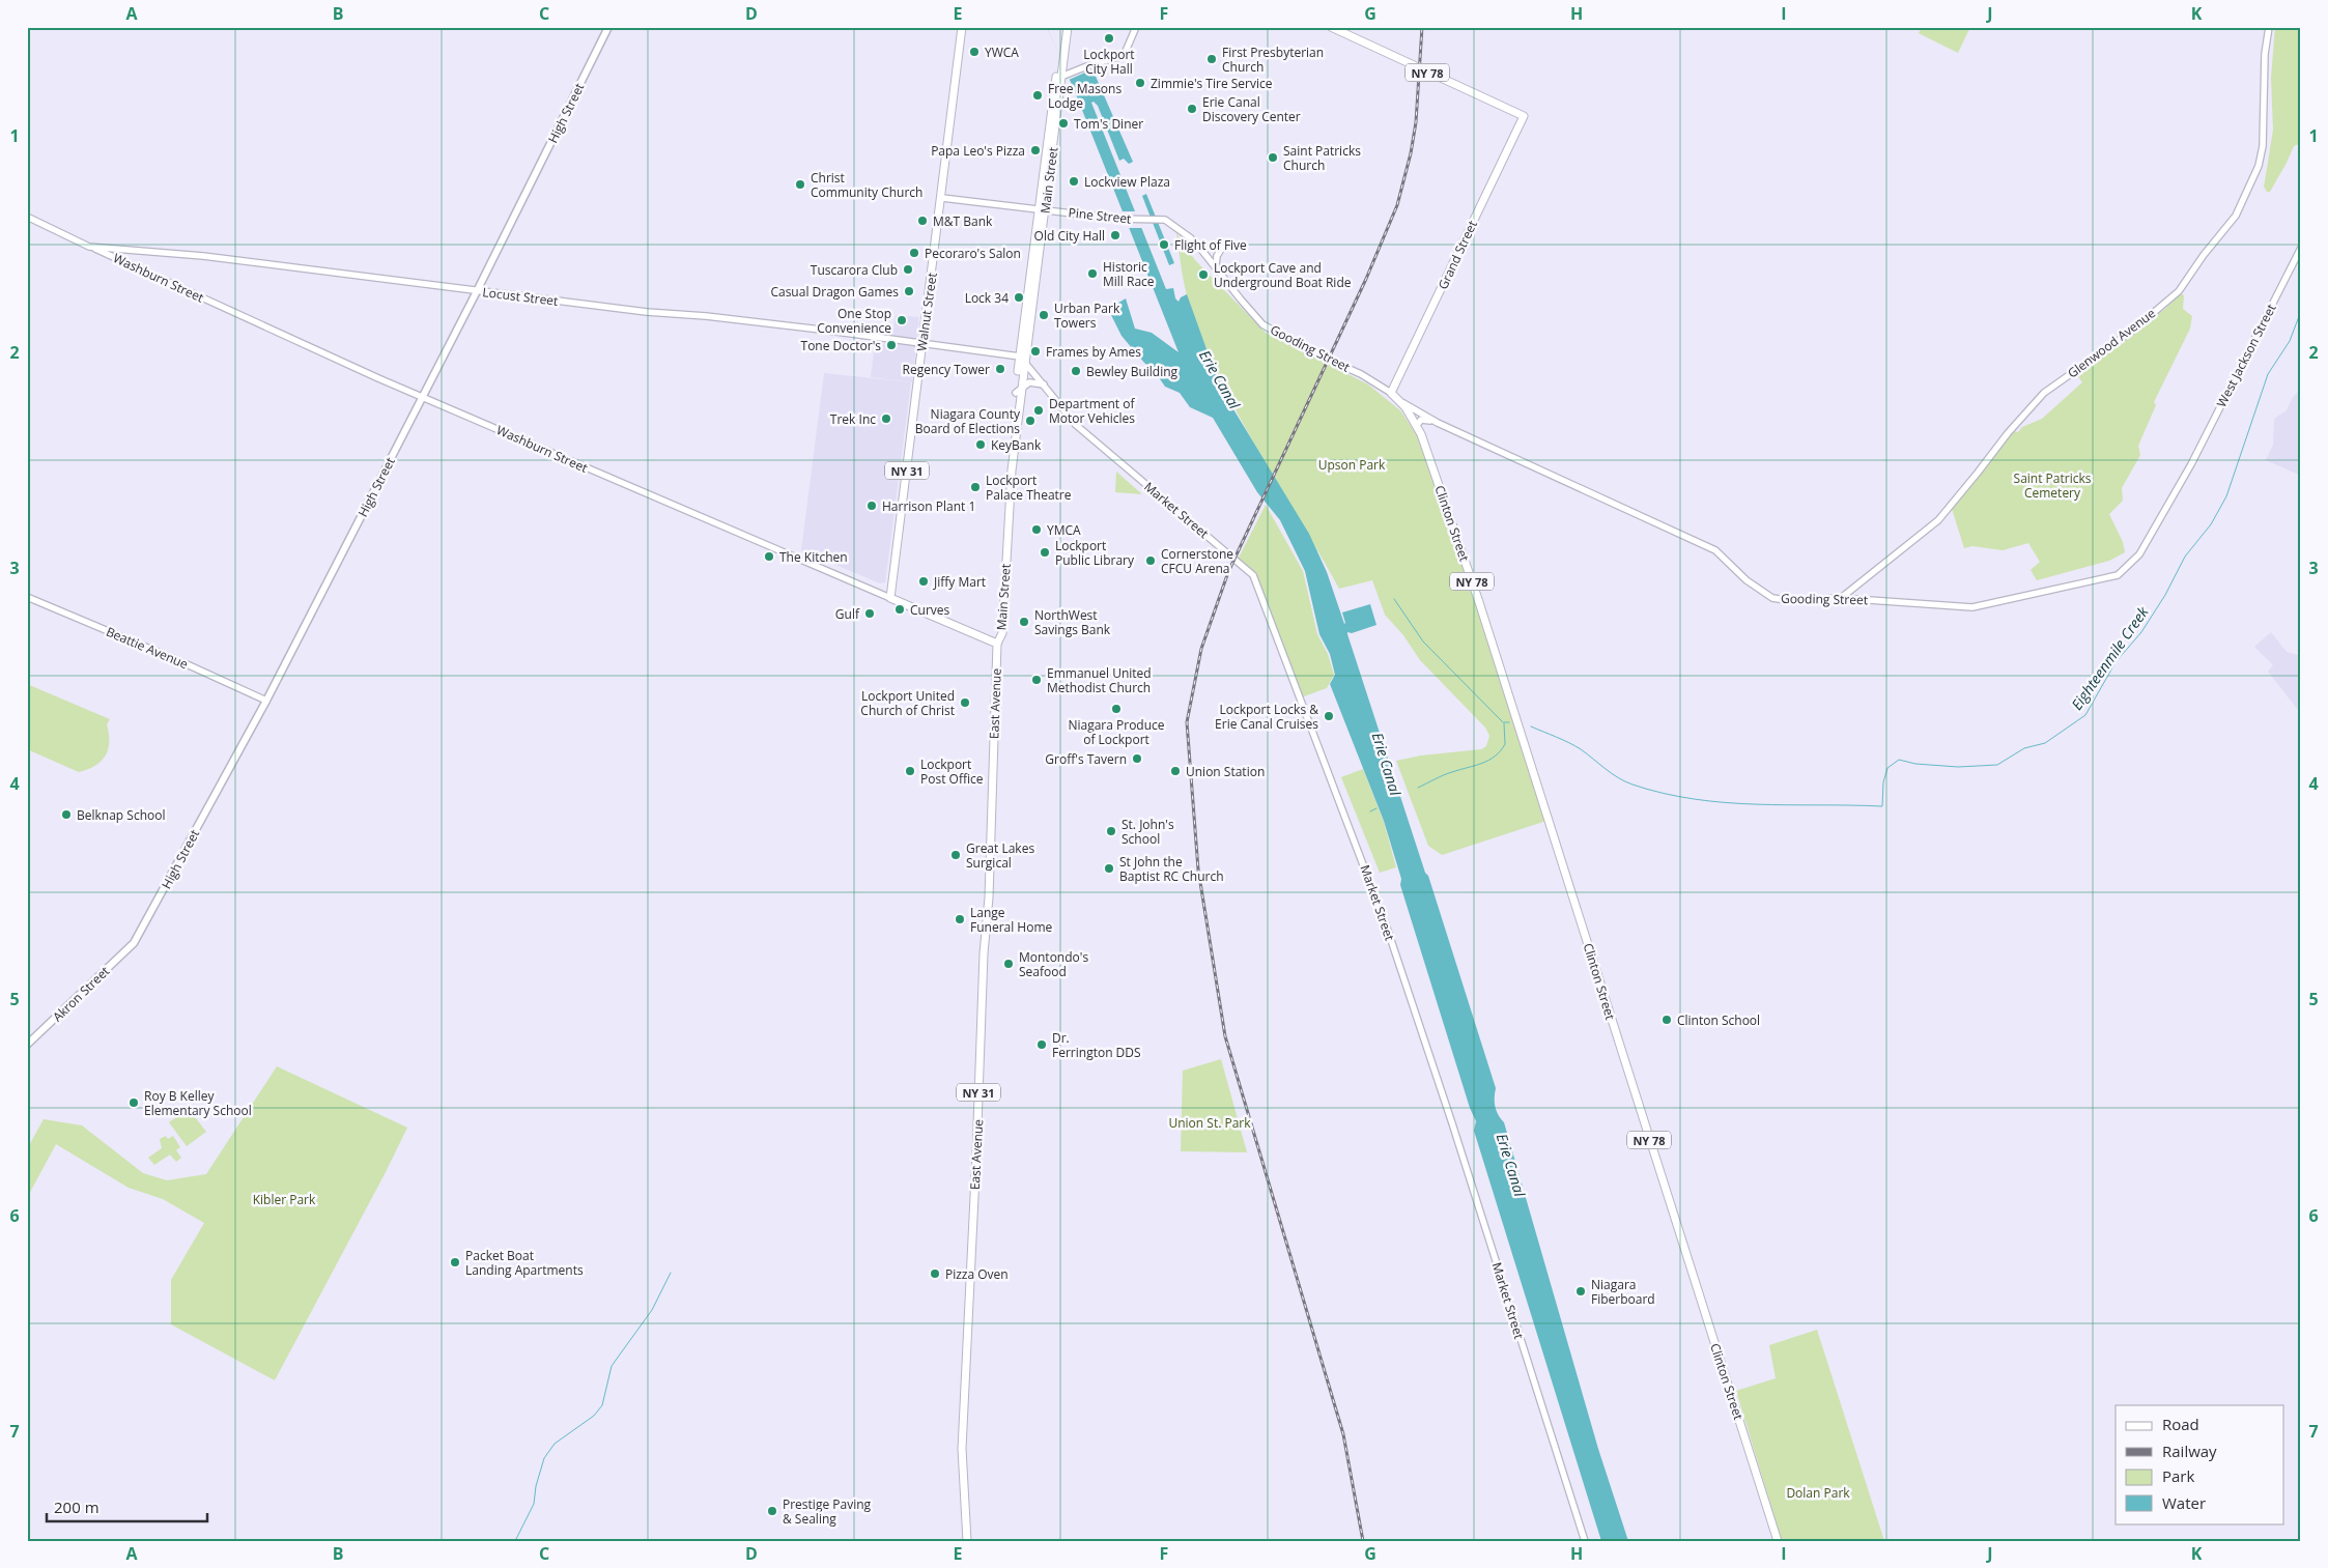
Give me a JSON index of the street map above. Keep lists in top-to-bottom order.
{
  "streets": {
    "main road": [
      "NY 78",
      "High Street",
      "Main Street",
      "Grand Street",
      "Washburn Street",
      "Walnut Street",
      "Gooding Street",
      "NY 31",
      "Clinton Street",
      "East Avenue",
      "Akron Street"
    ],
    "street": [
      "Pine Street",
      "Locust Street",
      "Glenwood Avenue",
      "West Jackson Street",
      "Market Street",
      "Beattie Avenue"
    ]
  },
  "crossings": [
    ["High Street", "Washburn Street"],
    ["High Street", "Locust Street"],
    ["High Street", "Beattie Avenue"],
    ["High Street", "Akron Street"],
    ["Main Street", "Pine Street"],
    ["Main Street", "Washburn Street"],
    ["Main Street", "Locust Street"],
    ["Main Street", "Market Street"],
    ["Main Street", "East Avenue"],
    ["Pine Street", "Walnut Street"],
    ["Pine Street", "Gooding Street"],
    ["Grand Street", "Gooding Street"],
    ["Washburn Street", "Locust Street"],
    ["Washburn Street", "Walnut Street"],
    ["Washburn Street", "East Avenue"],
    ["Locust Street", "Walnut Street"],
    ["Locust Street", "Market Street"],
    ["Glenwood Avenue", "Gooding Street"],
    ["Gooding Street", "West Jackson Street"],
    ["Gooding Street", "Clinton Street"]
  ],
  "water": ["Erie Canal", "Eighteenmile Creek"],
  "parks": [
    "Upson Park",
    "Saint Patricks Cemetery",
    "Union St. Park",
    "Kibler Park",
    "Dolan Park"
  ],
  "places": [
    "Lockport City Hall",
    "YWCA",
    "First Presbyterian Church",
    "Zimmie's Tire Service",
    "Free Masons Lodge",
    "Erie Canal Discovery Center",
    "Tom's Diner",
    "Papa Leo's Pizza",
    "Saint Patricks Church",
    "Lockview Plaza",
    "Christ Community Church",
    "M&T Bank",
    "Old City Hall",
    "Flight of Five",
    "Pecoraro's Salon",
    "Tuscarora Club",
    "Historic Mill Race",
    "Lockport Cave and Underground Boat Ride",
    "Casual Dragon Games",
    "Lock 34",
    "Urban Park Towers",
    "One Stop Convenience",
    "Tone Doctor's",
    "Frames by Ames",
    "Regency Tower",
    "Bewley Building",
    "Department of Motor Vehicles",
    "Trek Inc",
    "Niagara County Board of Elections",
    "KeyBank",
    "Lockport Palace Theatre",
    "Harrison Plant 1",
    "YMCA",
    "Lockport Public Library",
    "The Kitchen",
    "Cornerstone CFCU Arena",
    "Jiffy Mart",
    "Curves",
    "Gulf",
    "NorthWest Savings Bank",
    "Emmanuel United Methodist Church",
    "Lockport United Church of Christ",
    "Niagara Produce of Lockport",
    "Lockport Locks & Erie Canal Cruises",
    "Groff's Tavern",
    "Lockport Post Office",
    "Union Station",
    "Belknap School",
    "St. John's School",
    "Great Lakes Surgical",
    "St John the Baptist RC Church",
    "Lange Funeral Home",
    "Montondo's Seafood",
    "Clinton School",
    "Dr. Ferrington DDS",
    "Roy B Kelley Elementary School",
    "Packet Boat Landing Apartments",
    "Pizza Oven",
    "Niagara Fiberboard",
    "Prestige Paving & Sealing"
  ],
  "legend": [
    "Road",
    "Railway",
    "Park",
    "Water"
  ],
  "scale_bar": "200 m",
  "grid": {
    "columns": [
      "A",
      "B",
      "C",
      "D",
      "E",
      "F",
      "G",
      "H",
      "I",
      "J",
      "K"
    ],
    "rows": [
      "1",
      "2",
      "3",
      "4",
      "5",
      "6",
      "7"
    ]
  }
}
